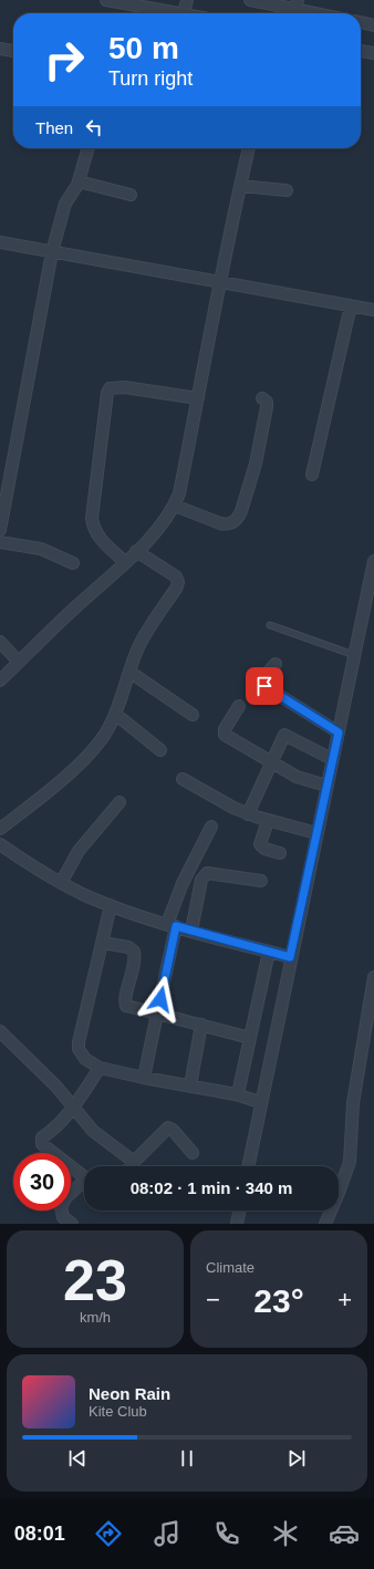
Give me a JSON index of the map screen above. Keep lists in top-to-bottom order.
{
  "page": {
    "turn": ["50 m", "Turn right"],
    "then": "Then",
    "limit": "30",
    "trip": "08:02 · 1 min · 340 m",
    "tile": [
      ["23", "km/h"],
      "Climate"
    ],
    "heat": ["−", "23°", "+"],
    "song": ["Neon Rain", "Kite Club"],
    "tabs": "08:01"
  }
}
